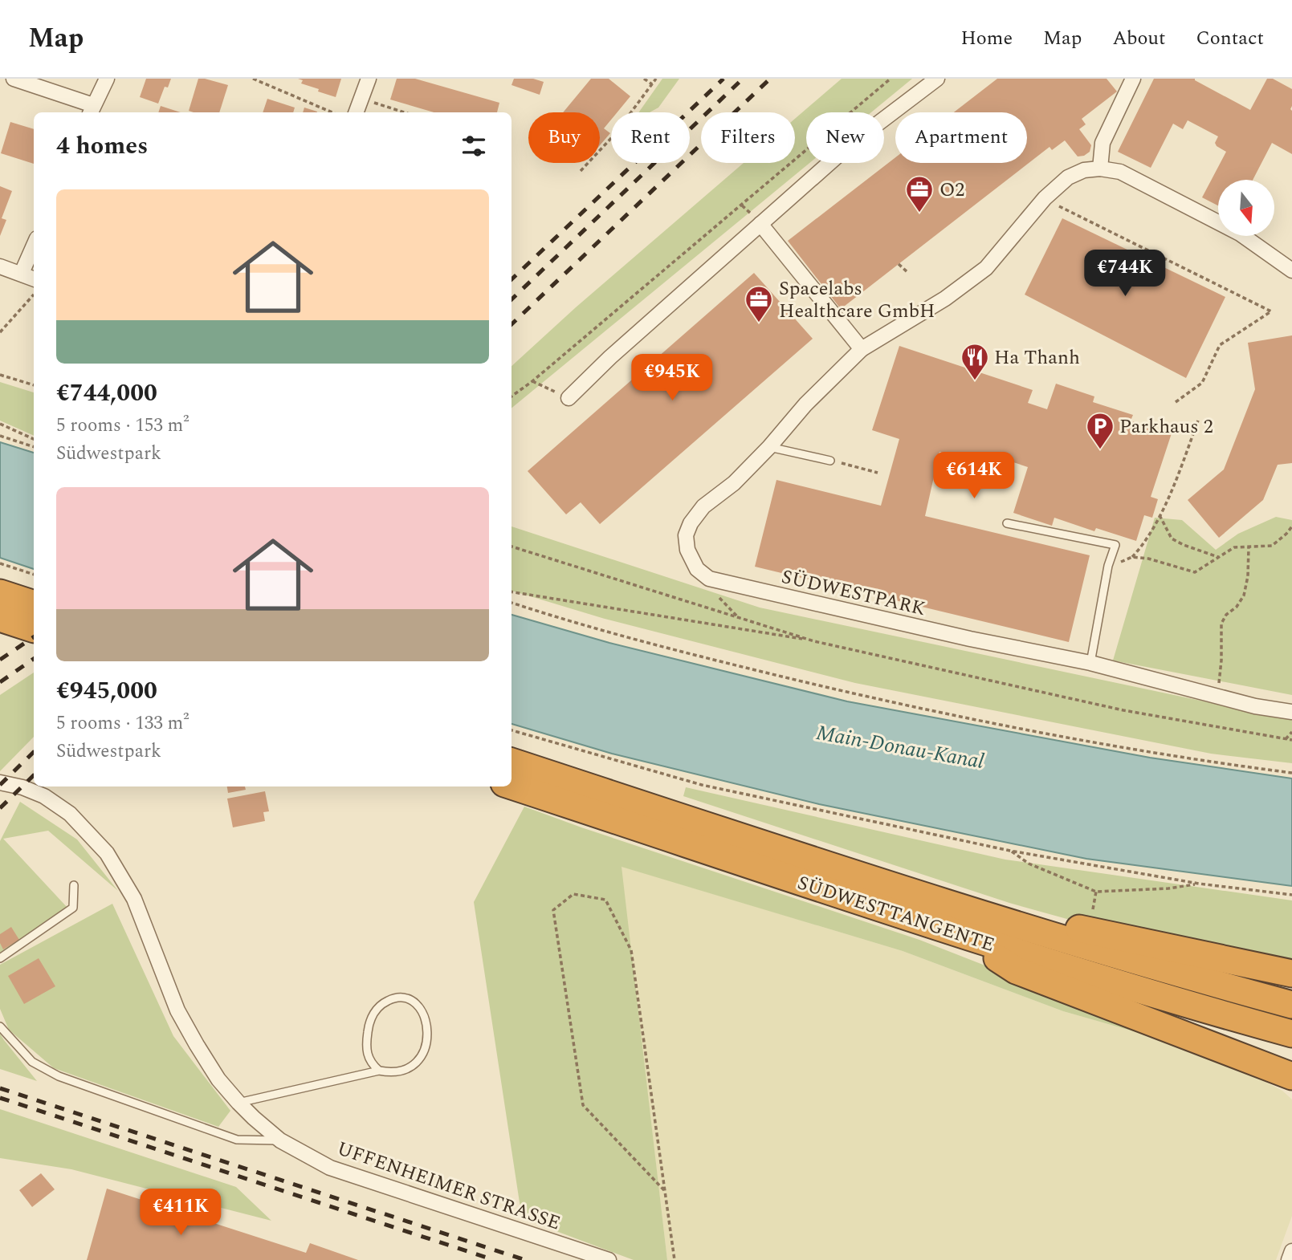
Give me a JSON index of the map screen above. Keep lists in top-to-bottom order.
{
  "streets": {
    "highway": ["SÜDWESTTANGENTE"],
    "street": ["SÜDWESTPARK", "UFFENHEIMER STRASSE"]
  },
  "water": ["Main-Donau-Kanal"],
  "places": {
    "office": ["O2", "Spacelabs Healthcare GmbH"],
    "restaurant": ["Ha Thanh"],
    "parking": ["Parkhaus 2"]
  },
  "north": "bottom",
  "page": {
    "header": "Map",
    "nav": [
      "Home",
      "Map",
      "About",
      "Contact"
    ],
    "chip": [
      "Buy",
      "Rent",
      "Filters",
      "New",
      "Apartment"
    ],
    "heading": "4 homes",
    "list": [
      {
        "name": "€744,000",
        "note": "5 rooms · 153 m² · Südwestpark"
      },
      {
        "name": "€945,000",
        "note": "5 rooms · 133 m² · Südwestpark"
      }
    ],
    "price": [
      "€744K",
      "€945K",
      "€614K",
      "€411K"
    ]
  }
}
